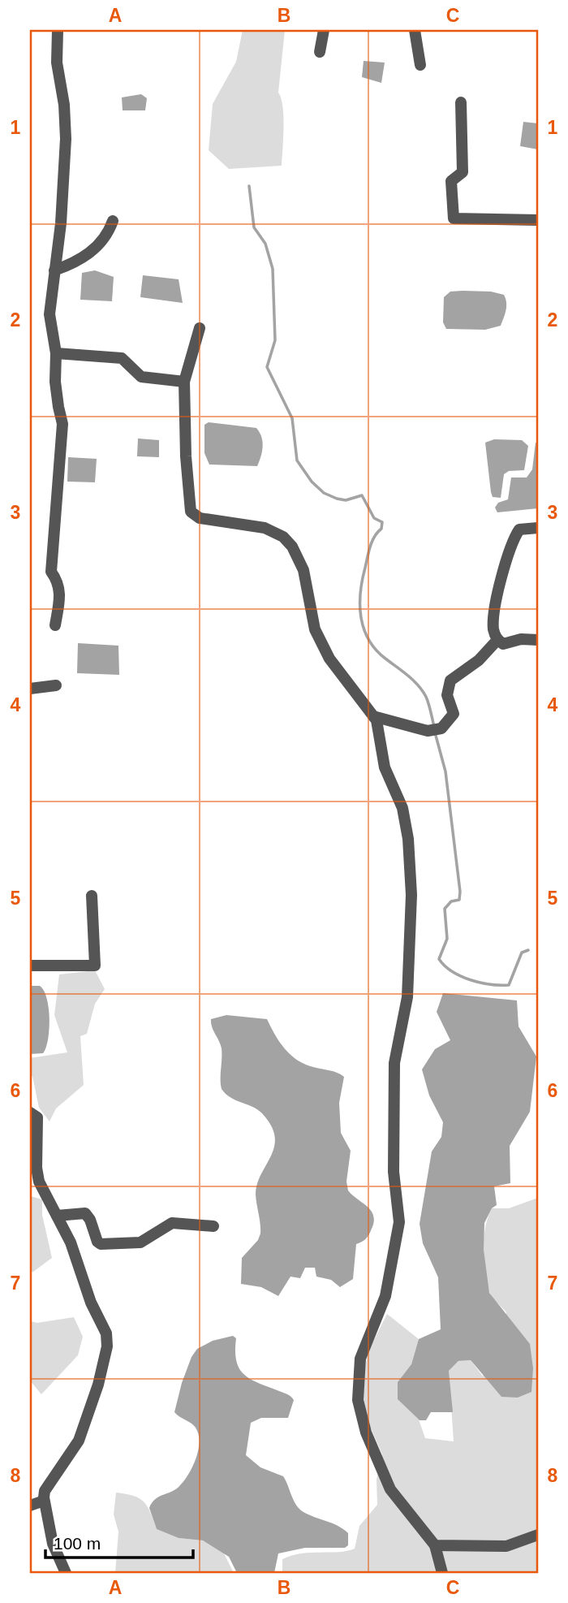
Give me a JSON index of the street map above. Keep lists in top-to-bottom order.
{
  "scale_bar": "100 m",
  "grid": {
    "columns": ["A", "B", "C"],
    "rows": [
      "1",
      "2",
      "3",
      "4",
      "5",
      "6",
      "7",
      "8"
    ]
  }
}
